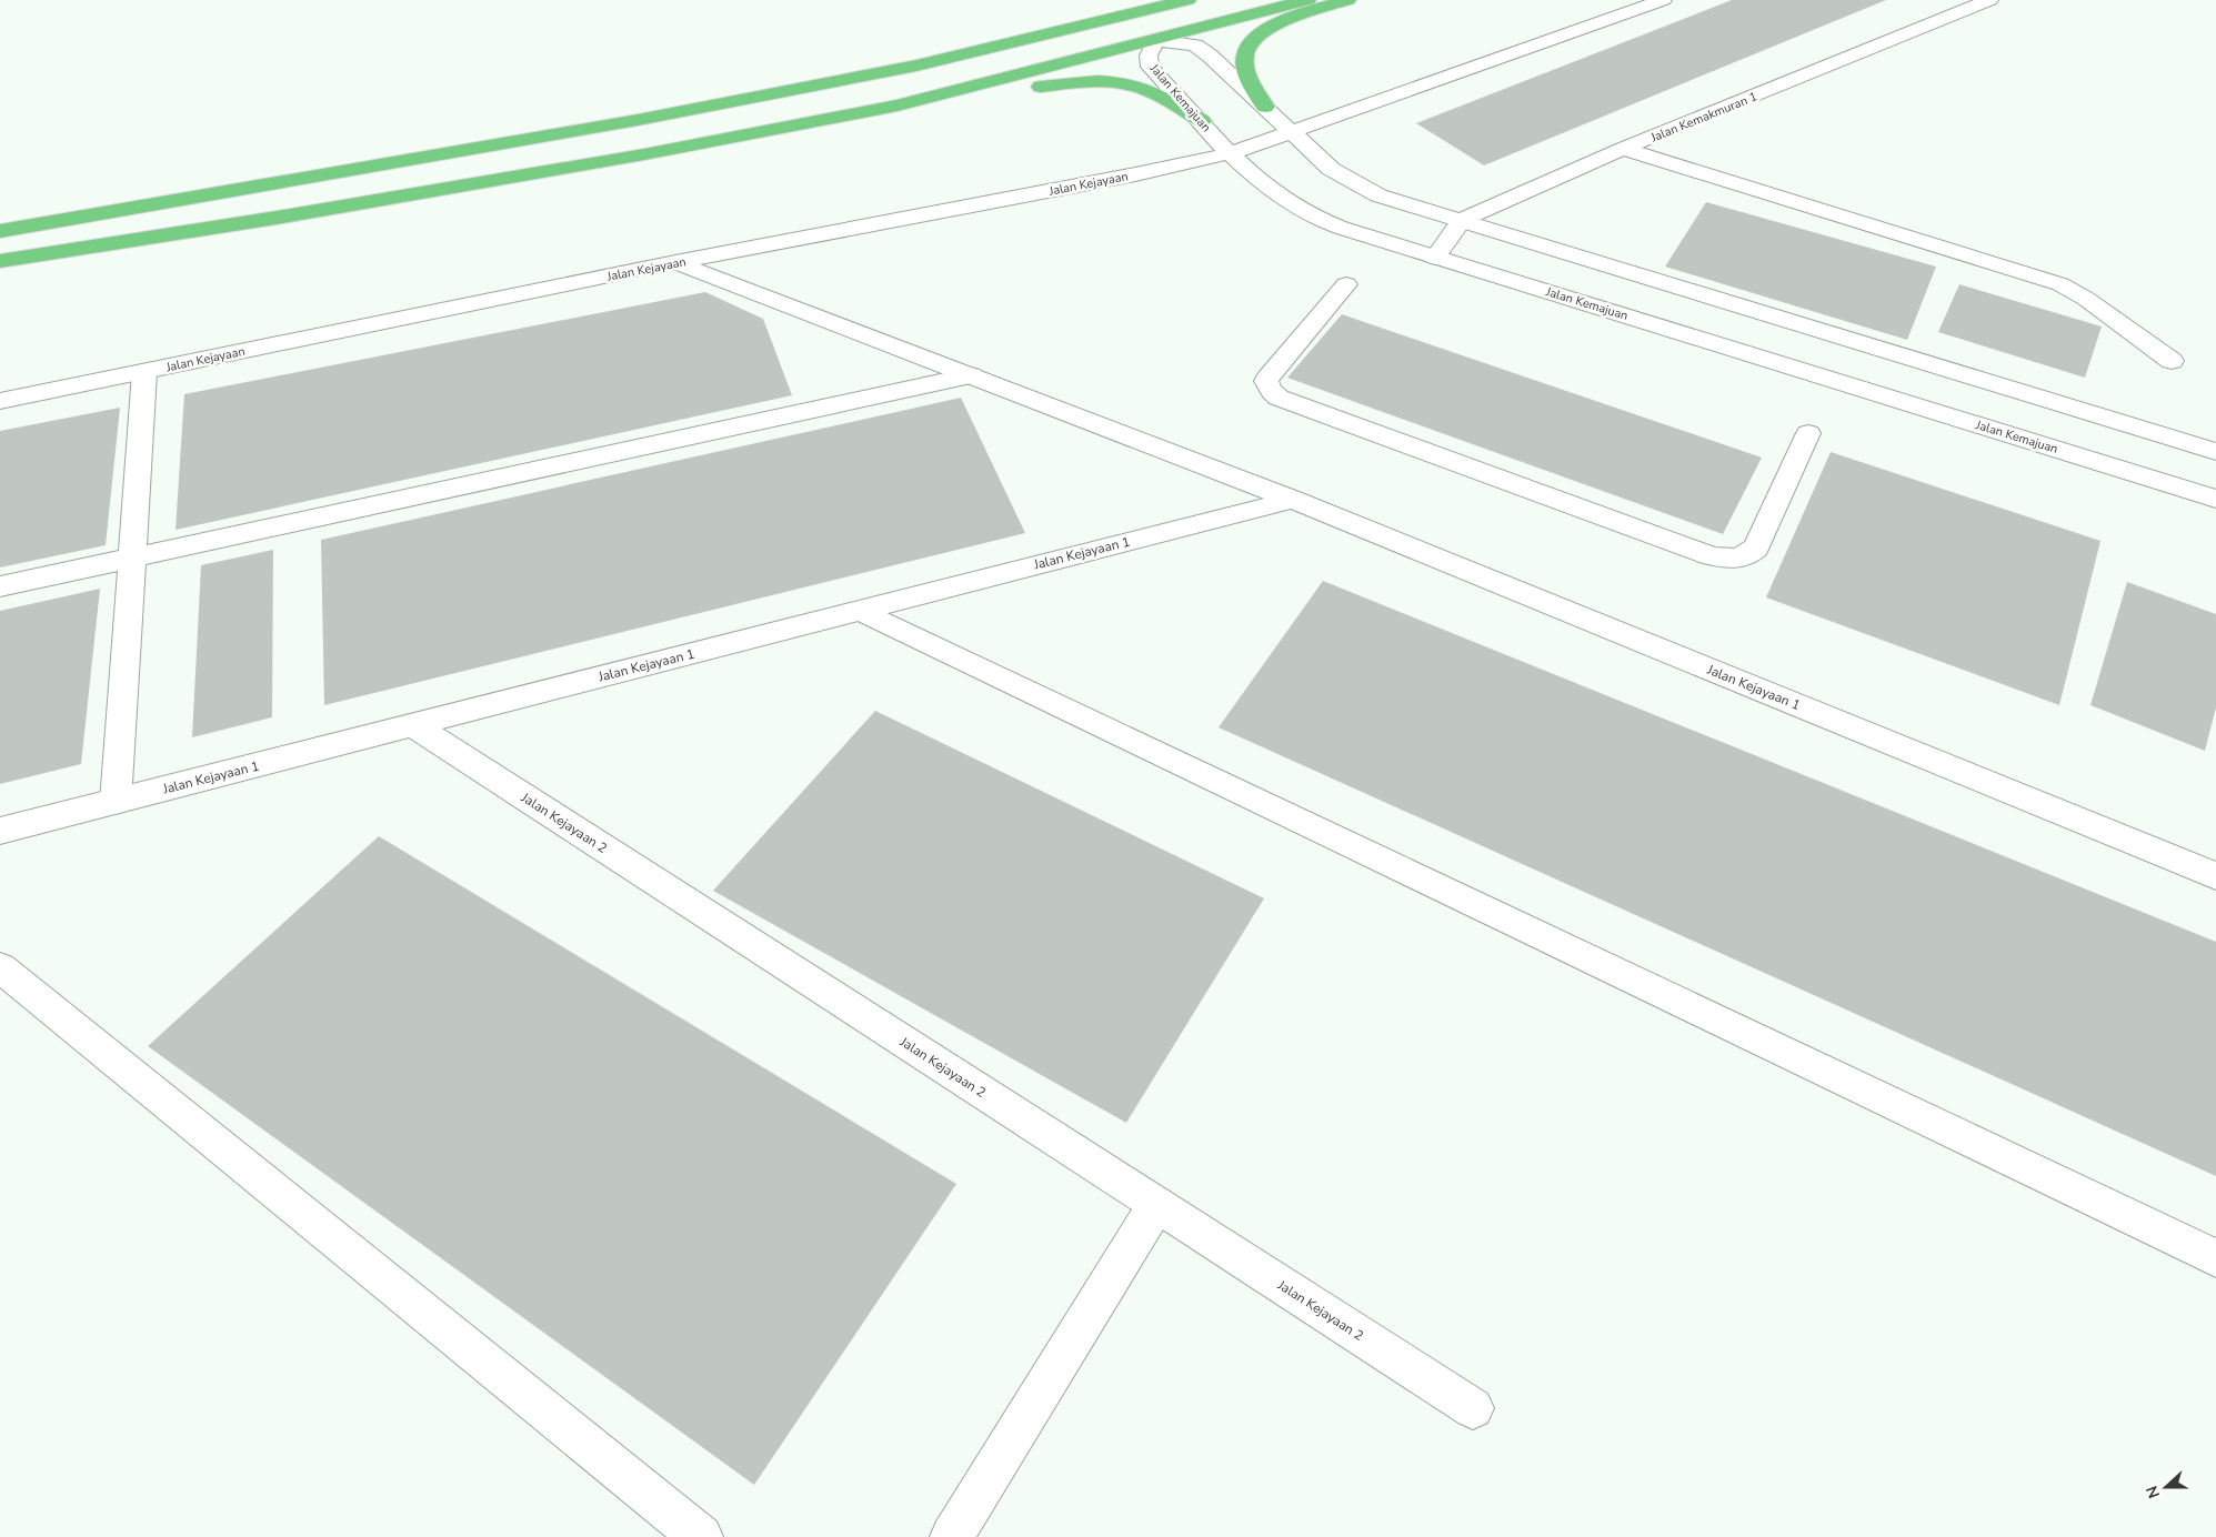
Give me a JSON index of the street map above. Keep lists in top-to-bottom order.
{
  "streets": {
    "street": [
      "Jalan Kemajuan",
      "Jalan Kemakmuran 1",
      "Jalan Kejayaan",
      "Jalan Kejayaan 1",
      "Jalan Kejayaan 2"
    ]
  },
  "crossings": [
    ["Jalan Kemajuan", "Jalan Kemakmuran 1"],
    ["Jalan Kemajuan", "Jalan Kejayaan"],
    ["Jalan Kejayaan", "Jalan Kejayaan 1"],
    ["Jalan Kejayaan 1", "Jalan Kejayaan 2"]
  ],
  "north": "left"
}
